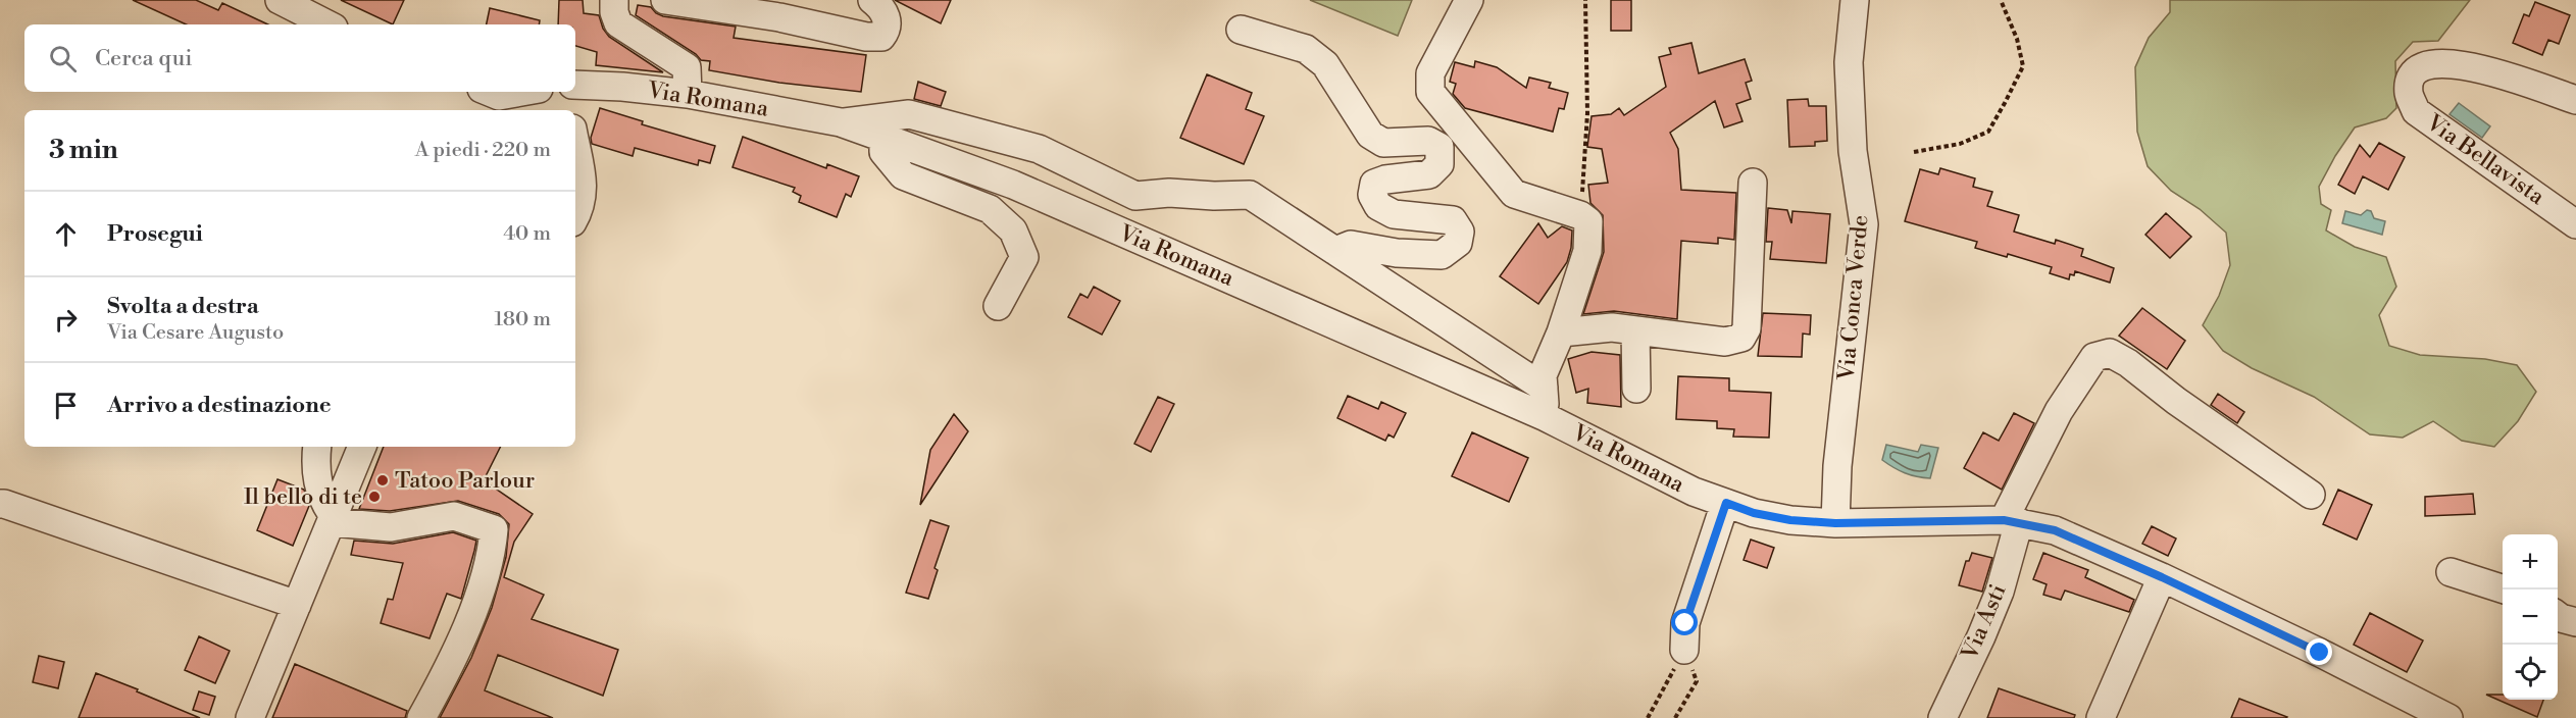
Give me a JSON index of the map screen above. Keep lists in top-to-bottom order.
{
  "streets": {
    "street": [
      "Via Romana",
      "Via Bellavista",
      "Via Conca Verde",
      "Via Asti"
    ]
  },
  "crossings": [
    ["Via Romana", "Via Conca Verde"],
    ["Via Romana", "Via Asti"]
  ],
  "places": ["Tatoo Parlour", "Il bello di te"],
  "page": {
    "search": "Cerca qui",
    "heading": ["3 min", "A piedi · 220 m"],
    "list": [
      ["Prosegui", "40 m"],
      ["Svolta a destra", "Via Cesare Augusto", "180 m"],
      "Arrivo a destinazione"
    ],
    "map_buttons": ["+", "−"]
  }
}
